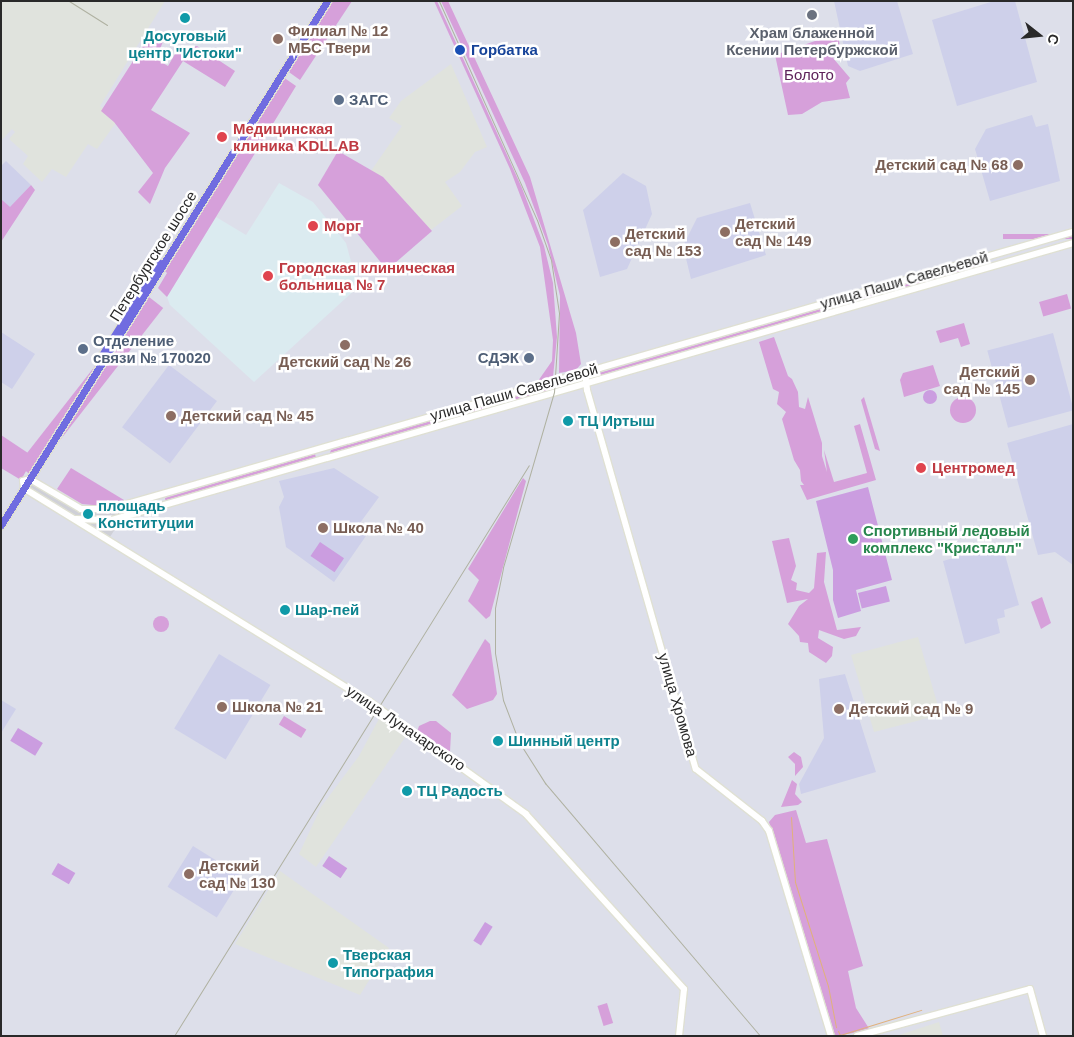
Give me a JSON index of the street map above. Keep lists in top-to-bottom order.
{
  "streets": {
    "main road": [
      "Петербургское шоссе",
      "улица Паши Савельевой",
      "улица Хромова",
      "улица Луначарского"
    ]
  },
  "crossings": [
    ["Петербургское шоссе", "улица Паши Савельевой"],
    ["улица Паши Савельевой", "улица Хромова"],
    ["улица Паши Савельевой", "улица Луначарского"]
  ],
  "parks": ["Болото"],
  "places": [
    "Храм блаженной Ксении Петербуржской",
    "Досуговый центр \"Истоки\"",
    "Филиал № 12 МБС Твери",
    "Горбатка",
    "ЗАГС",
    "Медицинская клиника KDLLAB",
    "Детский сад № 68",
    "Морг",
    "Детский сад № 149",
    "Детский сад № 153",
    "Городская клиническая больница № 7",
    "Детский сад № 26",
    "Отделение связи № 170020",
    "СДЭК",
    "Детский сад № 145",
    "Детский сад № 45",
    "ТЦ Иртыш",
    "Центромед",
    "площадь Конституции",
    "Школа № 40",
    "Спортивный ледовый комплекс \"Кристалл\"",
    "Шар-пей",
    "Школа № 21",
    "Детский сад № 9",
    "Шинный центр",
    "ТЦ Радость",
    "Детский сад № 130",
    "Тверская Типография"
  ],
  "north": "right"
}
